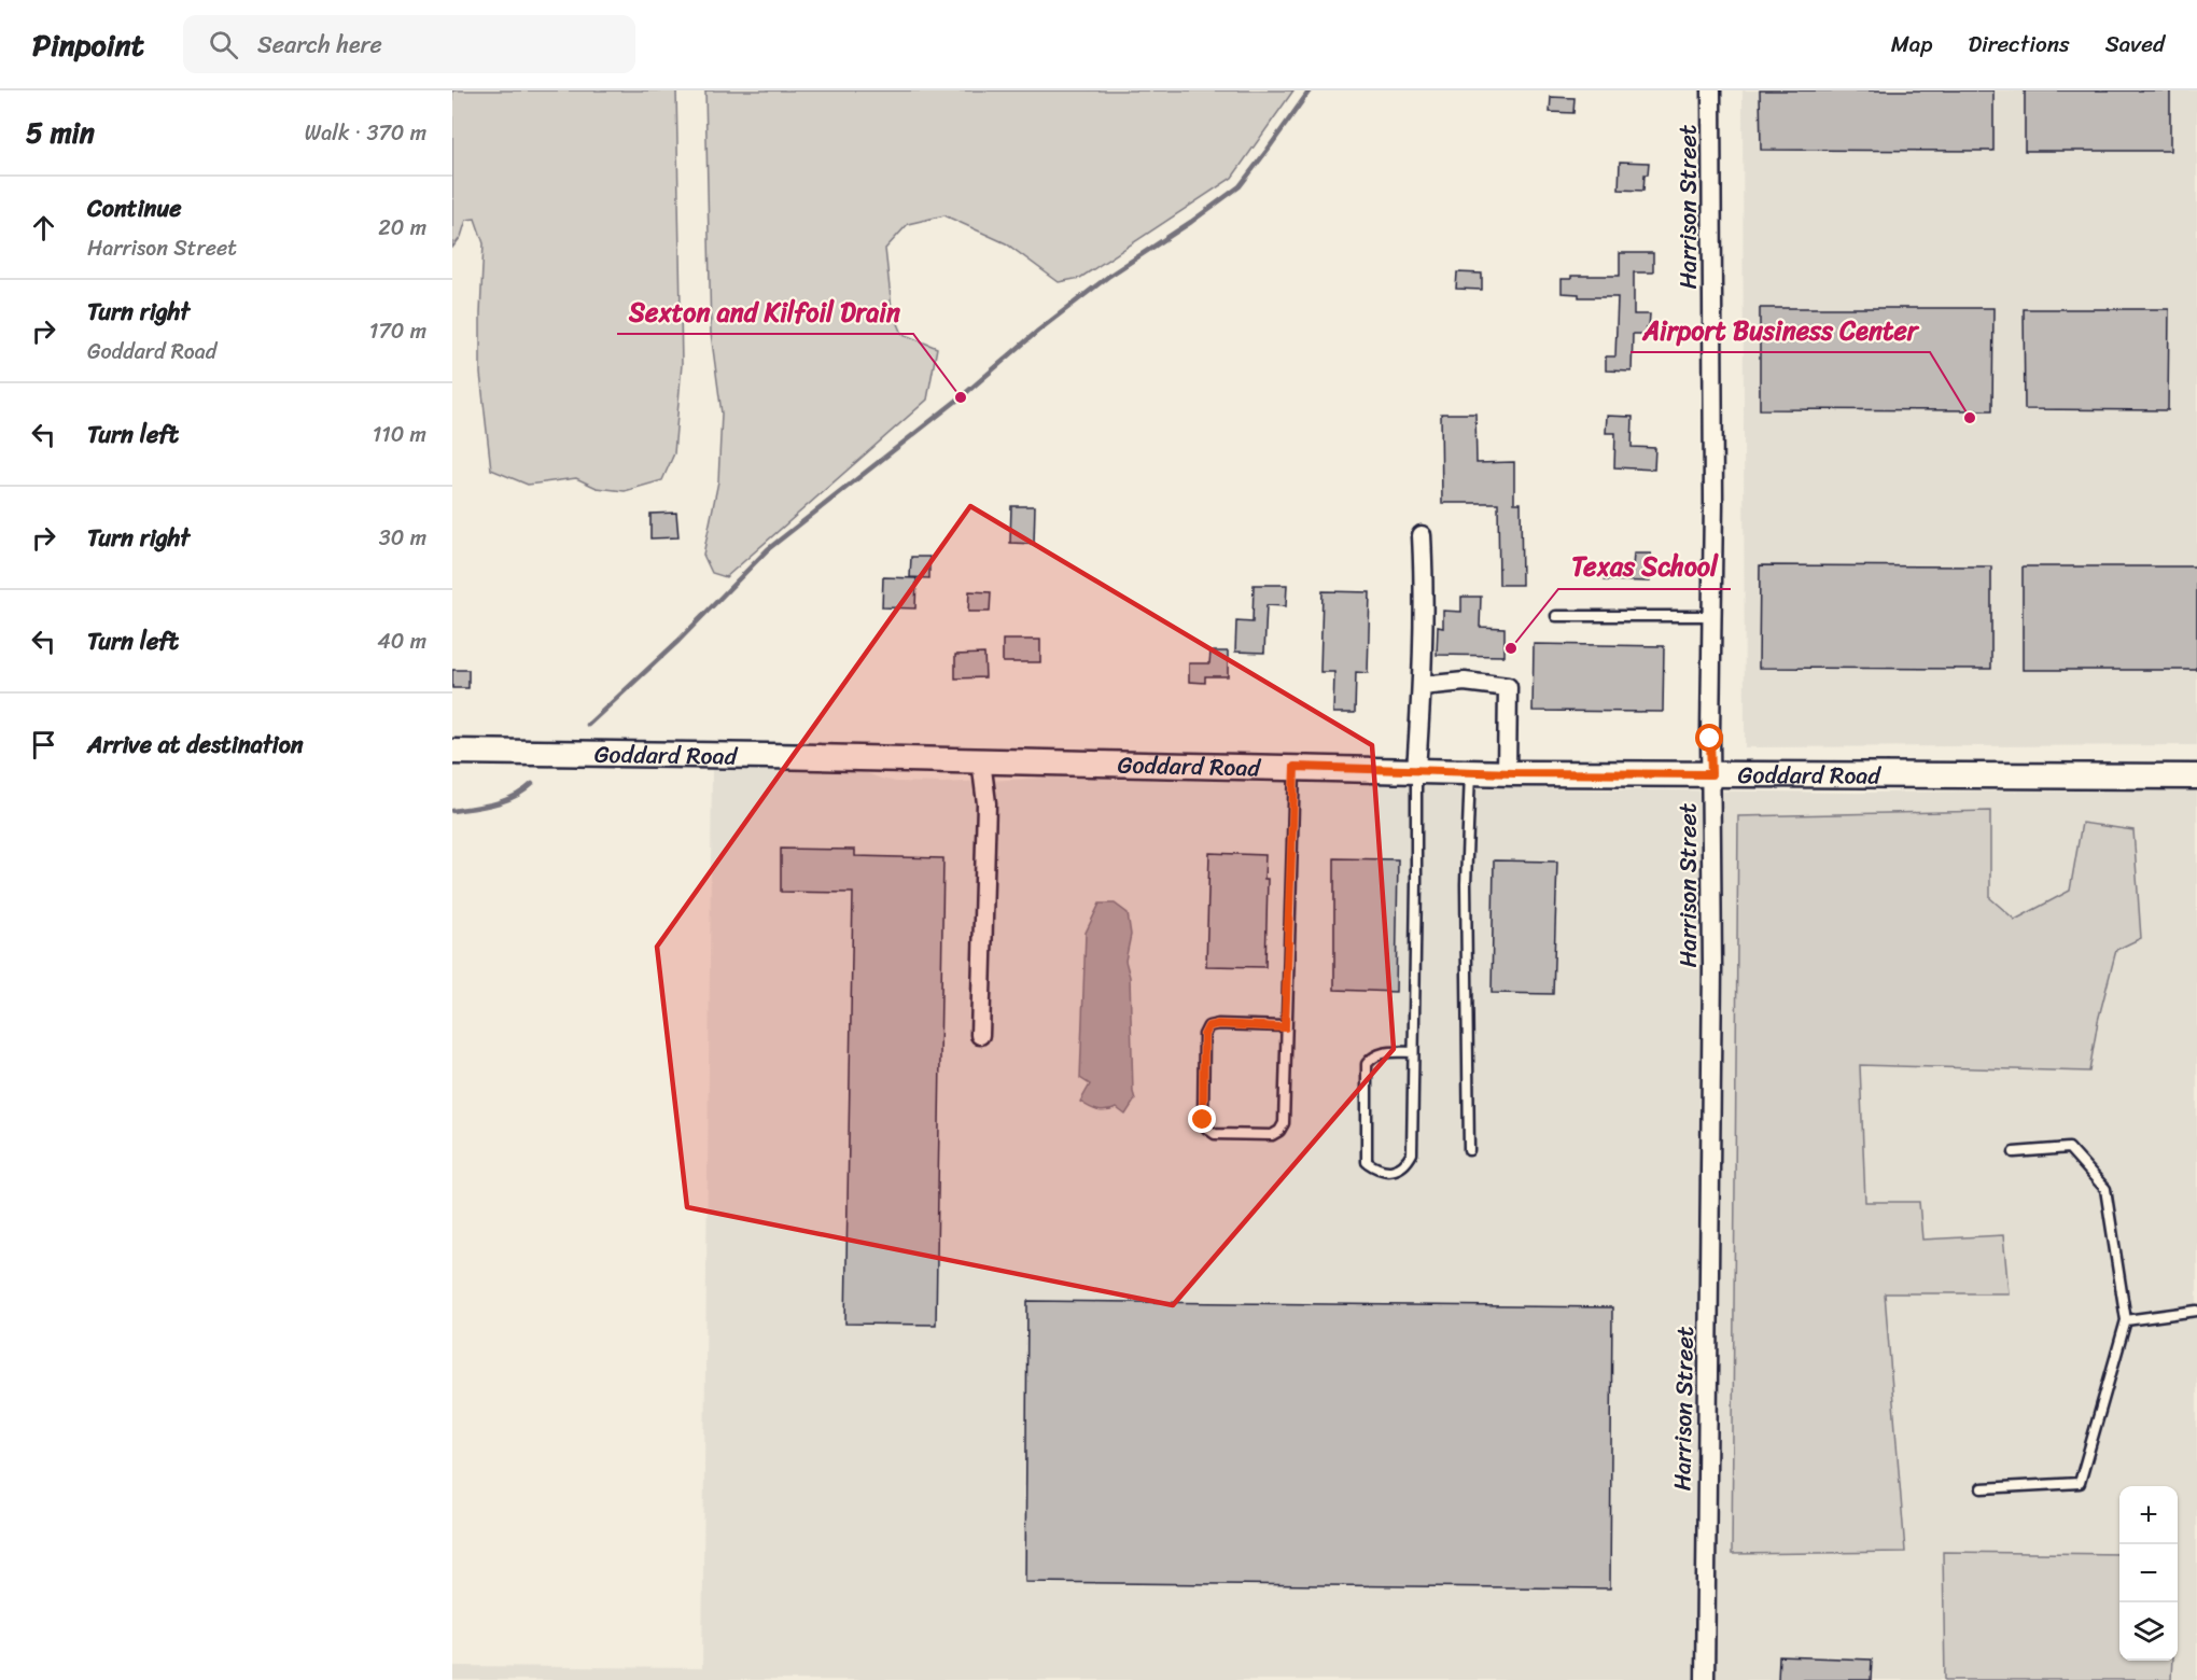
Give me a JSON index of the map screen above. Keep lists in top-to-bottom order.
{
  "streets": {
    "main road": ["Goddard Road"],
    "street": ["Harrison Street"]
  },
  "crossings": [
    ["Harrison Street", "Goddard Road"]
  ],
  "places": ["Sexton and Kilfoil Drain", "Airport Business Center", "Texas School"],
  "page": {
    "header": "Pinpoint",
    "search": "Search here",
    "nav": ["Map", "Directions", "Saved"],
    "heading": ["5 min", "Walk · 370 m"],
    "list": [
      ["Continue", "Harrison Street", "20 m"],
      ["Turn right", "Goddard Road", "170 m"],
      ["Turn left", "110 m"],
      ["Turn right", "30 m"],
      ["Turn left", "40 m"],
      "Arrive at destination"
    ],
    "map_buttons": ["+", "−"]
  }
}
